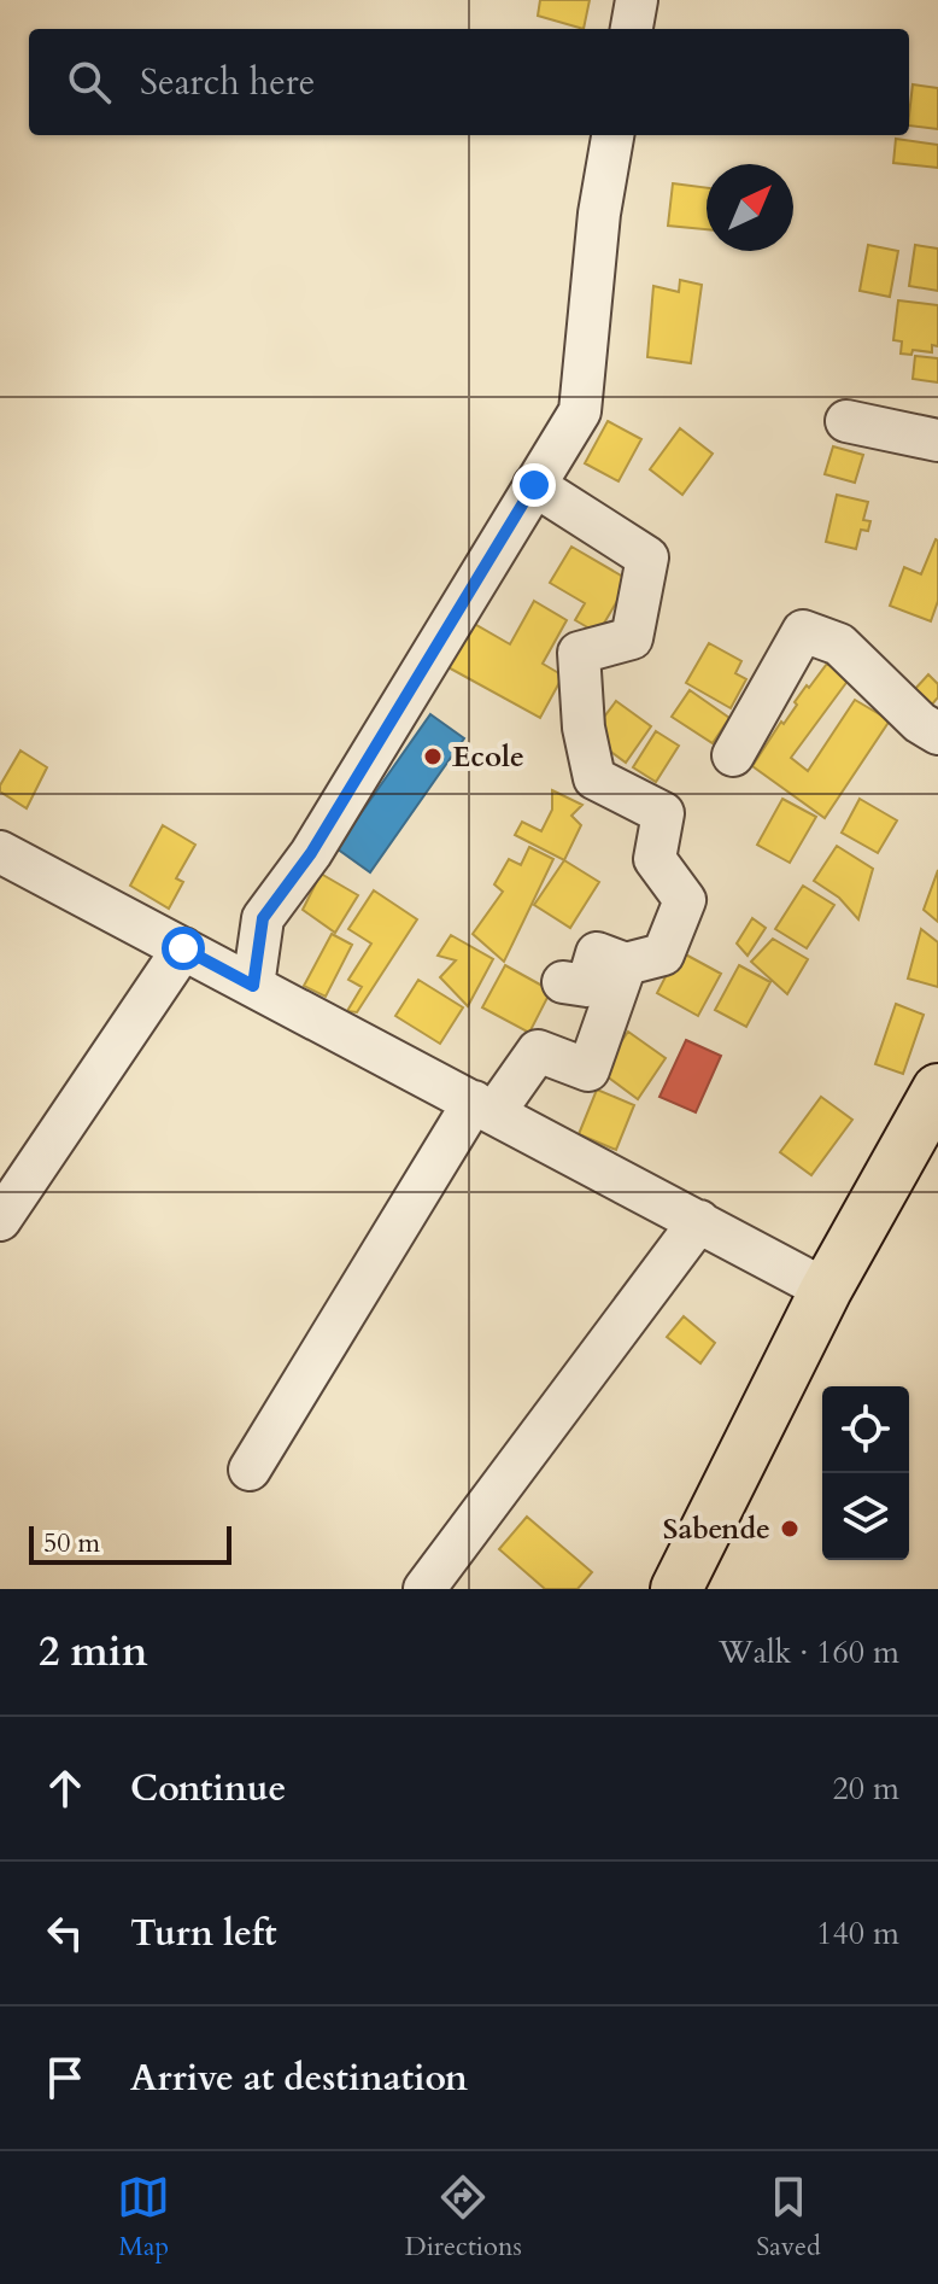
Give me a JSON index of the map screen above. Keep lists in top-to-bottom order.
{
  "places": ["Ecole", "Sabende"],
  "scale_bar": "50 m",
  "north": "top right",
  "page": {
    "search": "Search here",
    "scale": "50 m",
    "heading": ["2 min", "Walk · 160 m"],
    "list": [
      ["Continue", "20 m"],
      ["Turn left", "140 m"],
      "Arrive at destination"
    ],
    "nav": ["Map", "Directions", "Saved"]
  }
}
